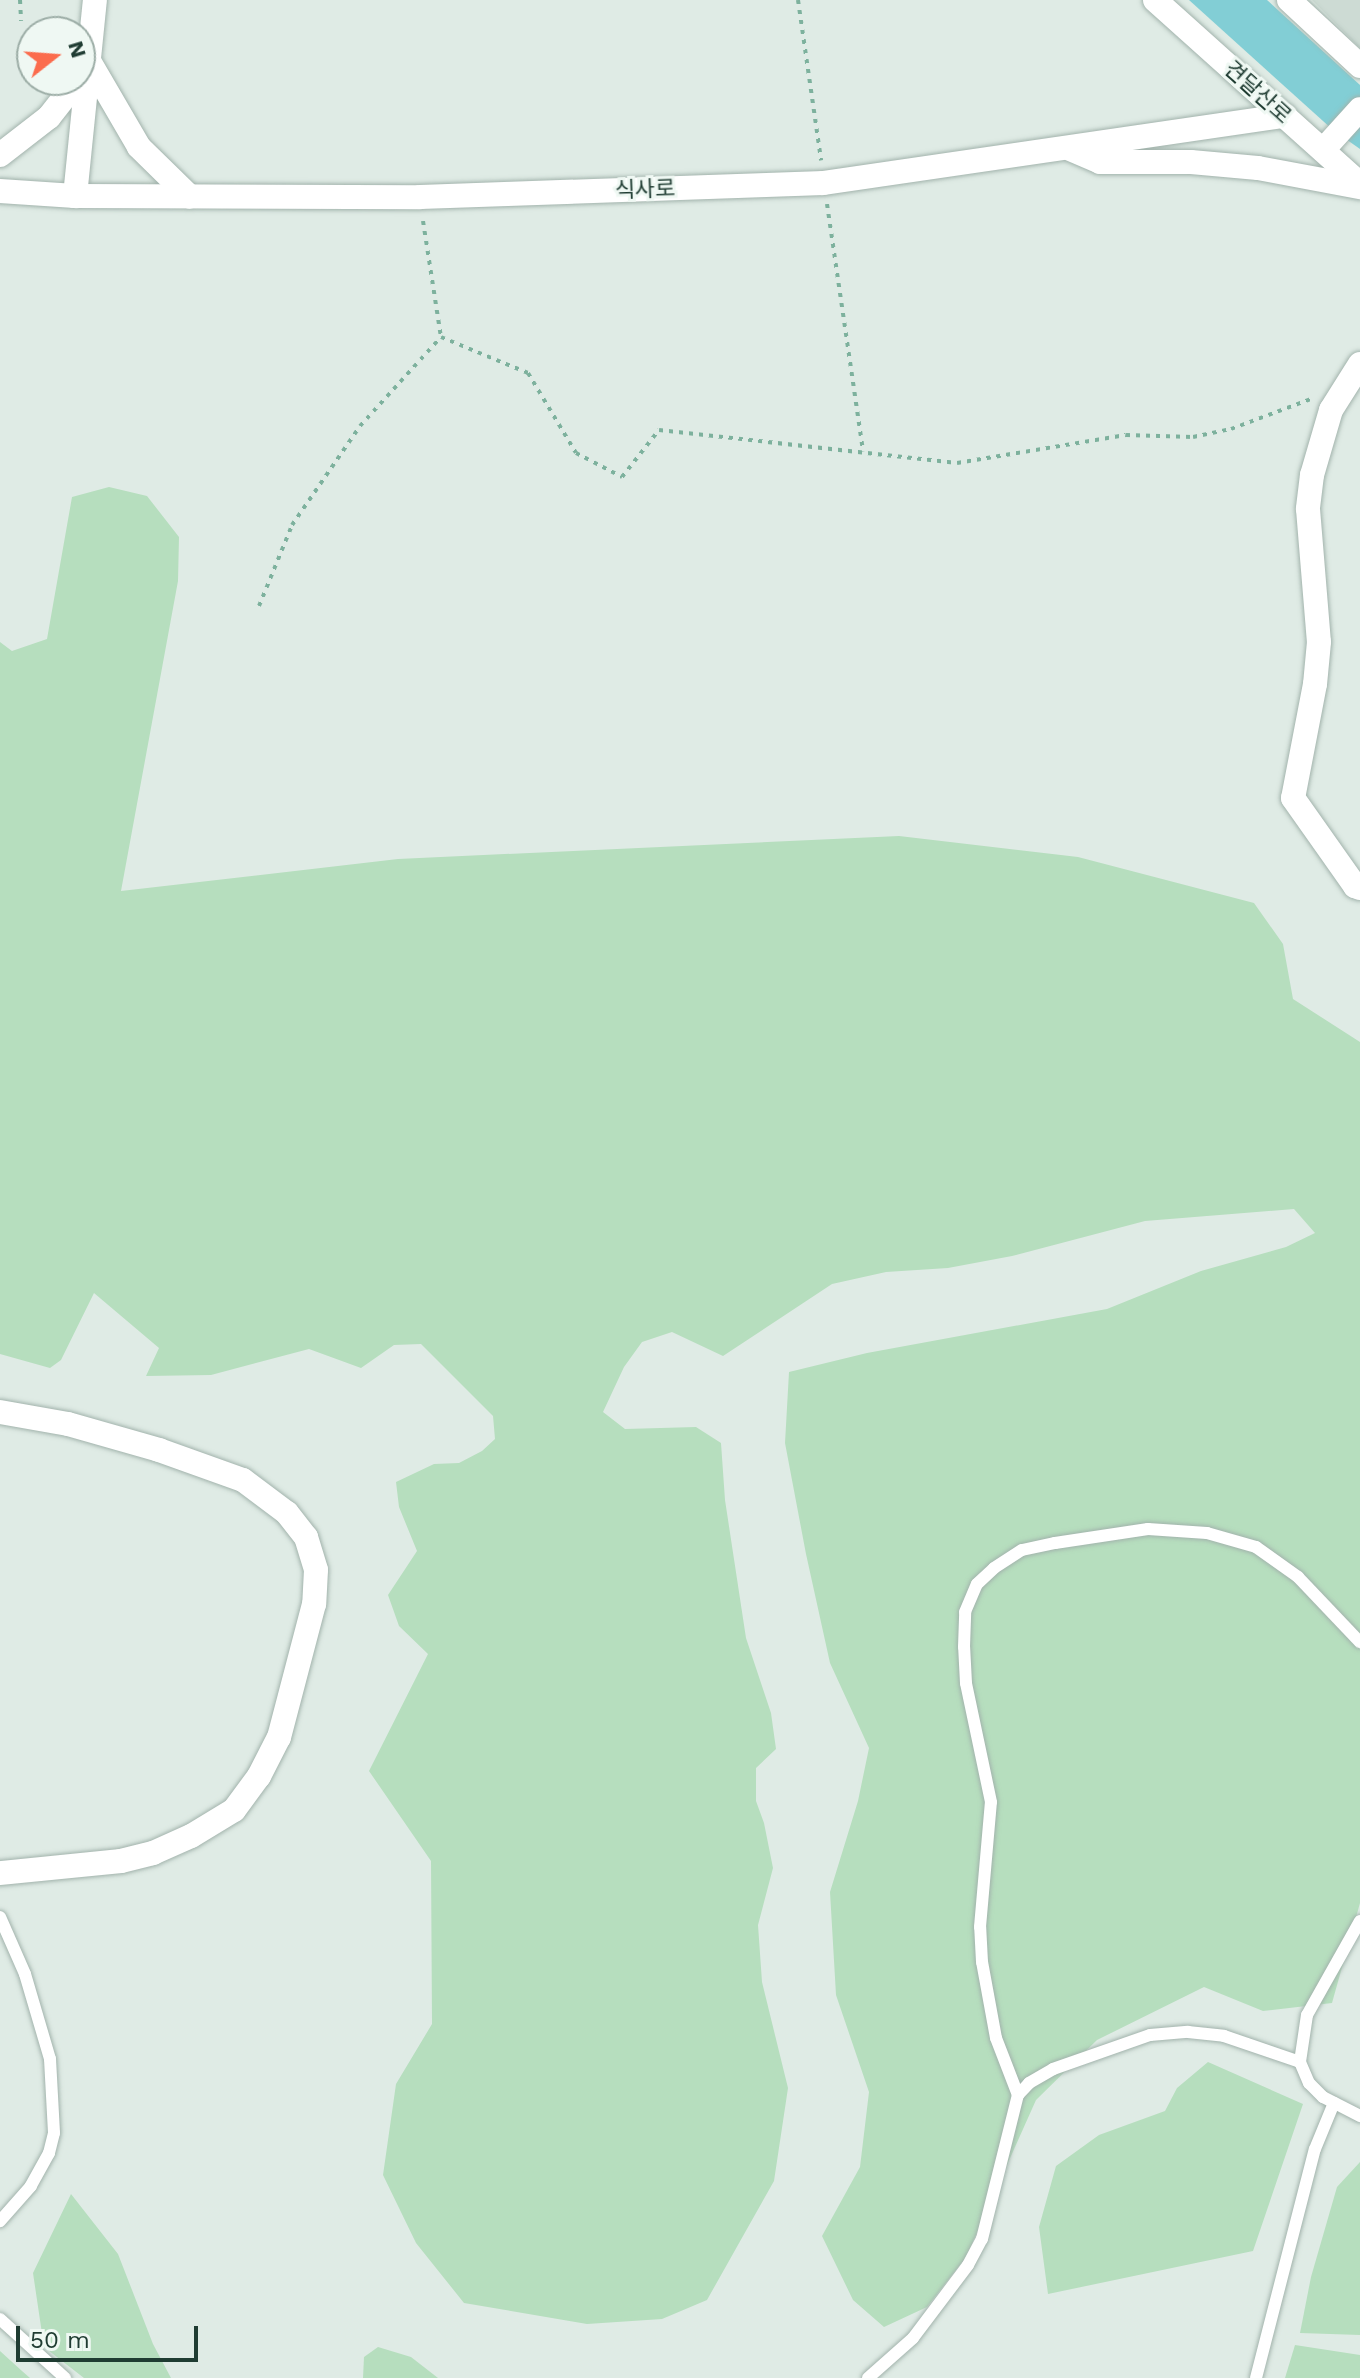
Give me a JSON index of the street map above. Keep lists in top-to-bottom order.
{
  "streets": {
    "street": ["견달산로", "식사로"]
  },
  "crossings": [
    ["견달산로", "식사로"]
  ],
  "scale_bar": "50 m",
  "north": "right"
}
